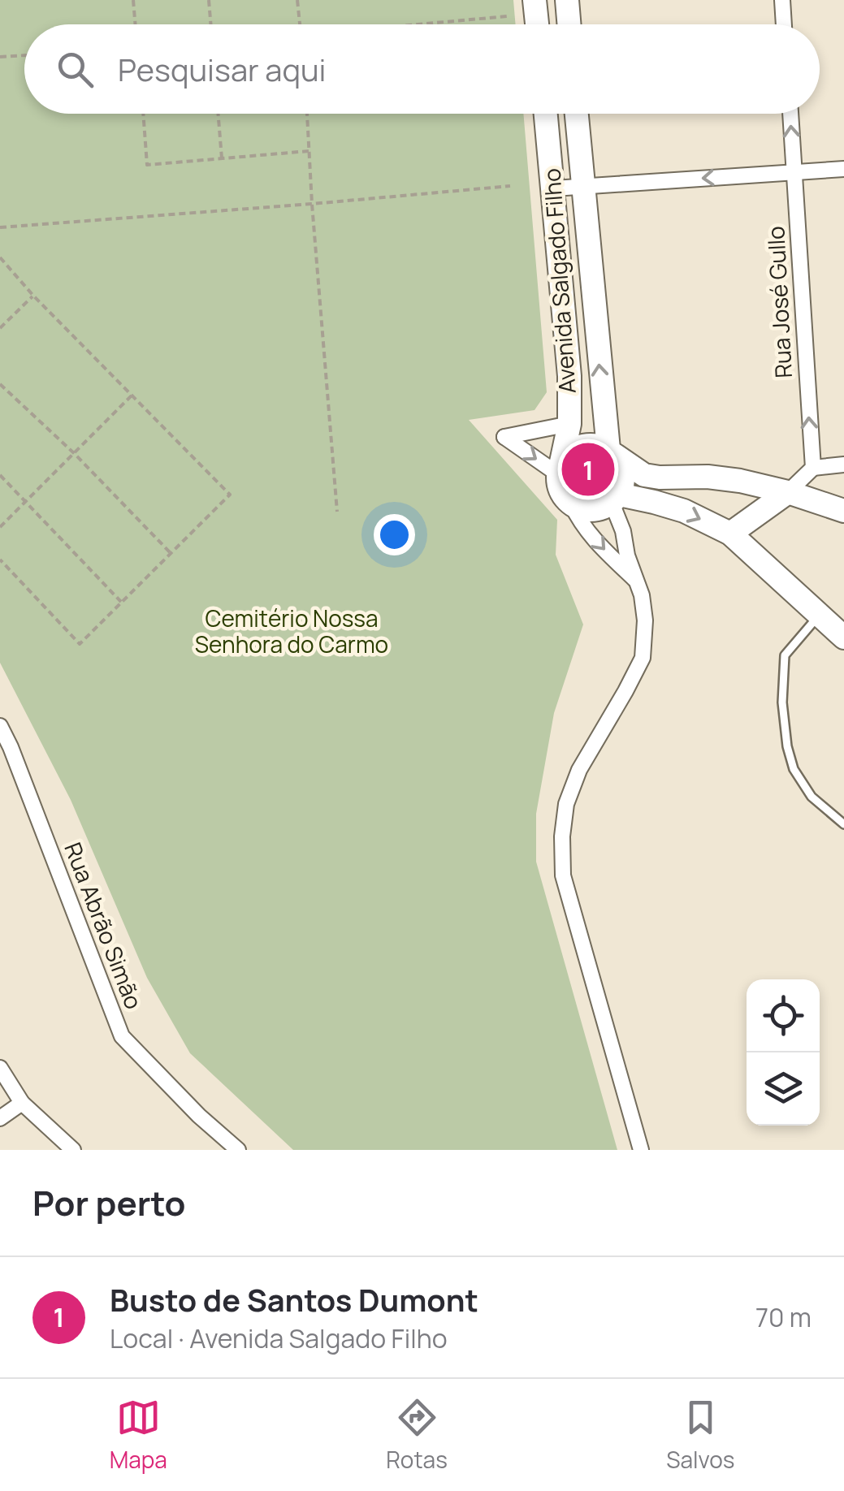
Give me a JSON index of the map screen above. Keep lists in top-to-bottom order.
{
  "streets": {
    "street": ["Avenida Salgado Filho", "Rua José Gullo", "Rua Abrão Simão"]
  },
  "one_way": ["Rua José Gullo"],
  "parks": ["Cemitério Nossa Senhora do Carmo"],
  "page": {
    "search": "Pesquisar aqui",
    "pins": "1",
    "heading": "Por perto",
    "list": [
      {
        "mark": "1",
        "name": "Busto de Santos Dumont",
        "note": "Local · Avenida Salgado Filho",
        "value": "70 m"
      }
    ],
    "nav": ["Mapa", "Rotas", "Salvos"]
  }
}
